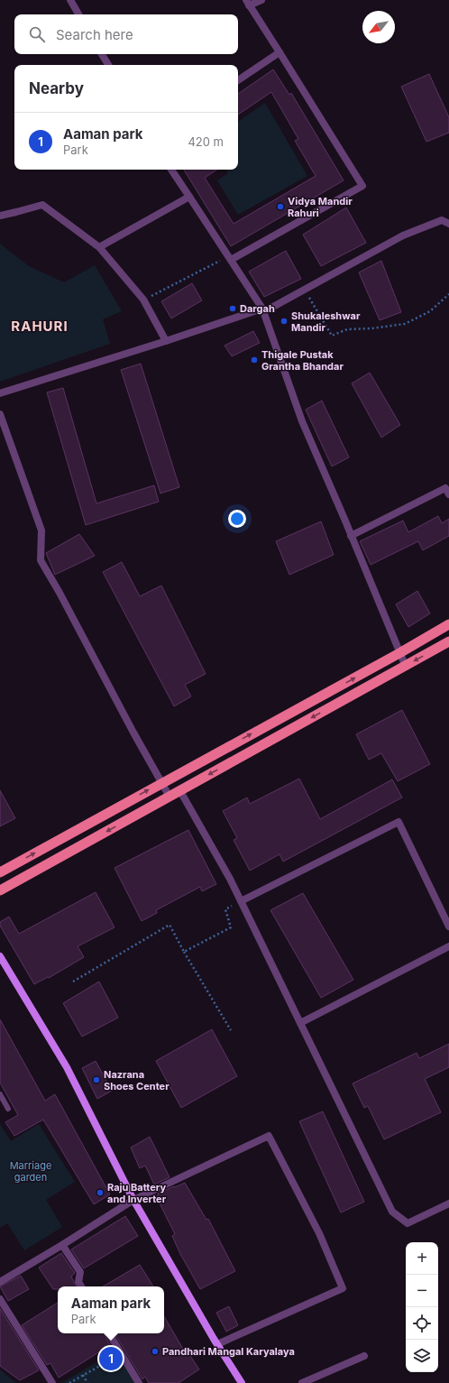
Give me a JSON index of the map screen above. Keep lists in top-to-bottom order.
{
  "districts": ["RAHURI"],
  "parks": ["Marriage garden"],
  "places": [
    "Vidya Mandir Rahuri",
    "Dargah",
    "Shukaleshwar Mandir",
    "Thigale Pustak Grantha Bhandar",
    "Nazrana Shoes Center",
    "Raju Battery and Inverter",
    "Pandhari Mangal Karyalaya"
  ],
  "north": "bottom left",
  "page": {
    "search": "Search here",
    "heading": "Nearby",
    "list": [
      {
        "mark": "1",
        "name": "Aaman park",
        "note": "Park",
        "value": "420 m"
      }
    ],
    "map_buttons": ["+", "−"],
    "popup": ["Aaman park", "Park"],
    "pins": "1"
  }
}
